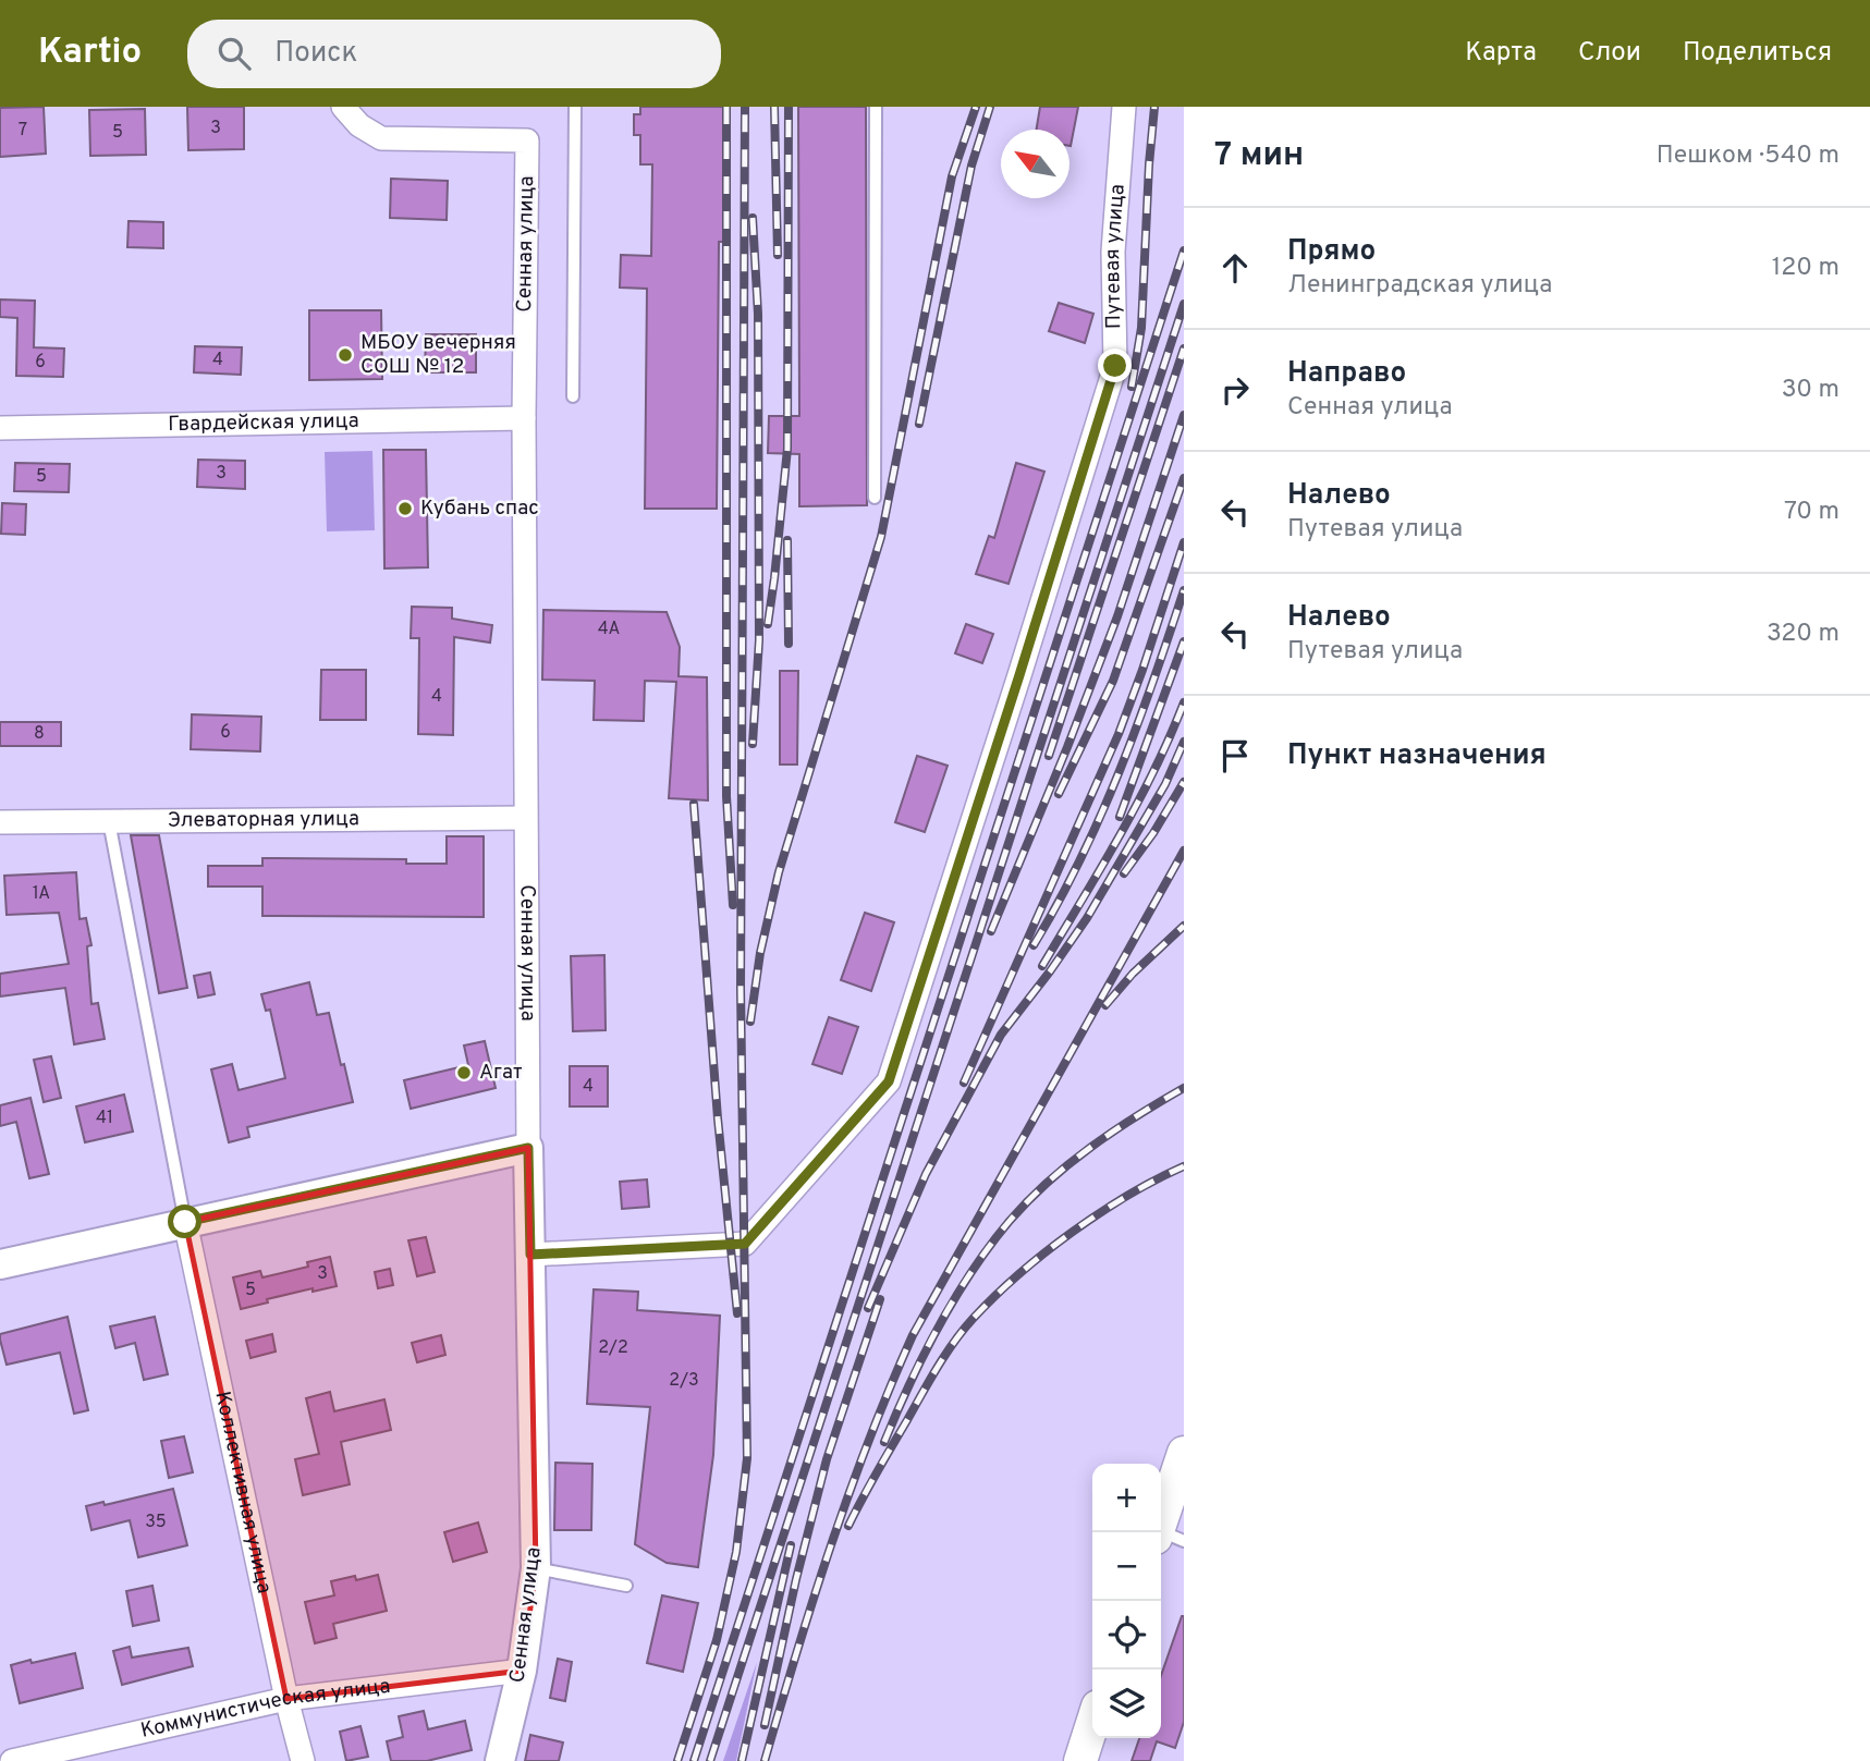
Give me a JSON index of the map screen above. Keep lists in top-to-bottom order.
{
  "streets": {
    "street": [
      "Сенная улица",
      "Путевая улица",
      "Гвардейская улица",
      "Элеваторная улица",
      "Коллективная улица",
      "Коммунистическая улица"
    ]
  },
  "crossings": [
    ["Сенная улица", "Путевая улица"],
    ["Сенная улица", "Гвардейская улица"],
    ["Сенная улица", "Элеваторная улица"],
    ["Сенная улица", "Коммунистическая улица"],
    ["Коллективная улица", "Коммунистическая улица"]
  ],
  "places": ["МБОУ вечерняя СОШ № 12", "Кубань спас", "Агат"],
  "house_numbers": [
    "3",
    "7",
    "5",
    "4",
    "6",
    "3",
    "5",
    "4А",
    "4",
    "6",
    "8",
    "1А",
    "4",
    "41",
    "3",
    "5",
    "2/2",
    "2/3",
    "35"
  ],
  "north": "top left",
  "page": {
    "header": "Kartio",
    "search": "Поиск",
    "nav": ["Карта", "Слои", "Поделиться"],
    "heading": ["7 мин", "Пешком · 540 m"],
    "list": [
      ["Прямо", "Ленинградская улица", "120 m"],
      ["Направо", "Сенная улица", "30 m"],
      ["Налево", "Путевая улица", "70 m"],
      ["Налево", "Путевая улица", "320 m"],
      "Пункт назначения"
    ],
    "map_buttons": ["+", "−"]
  }
}
